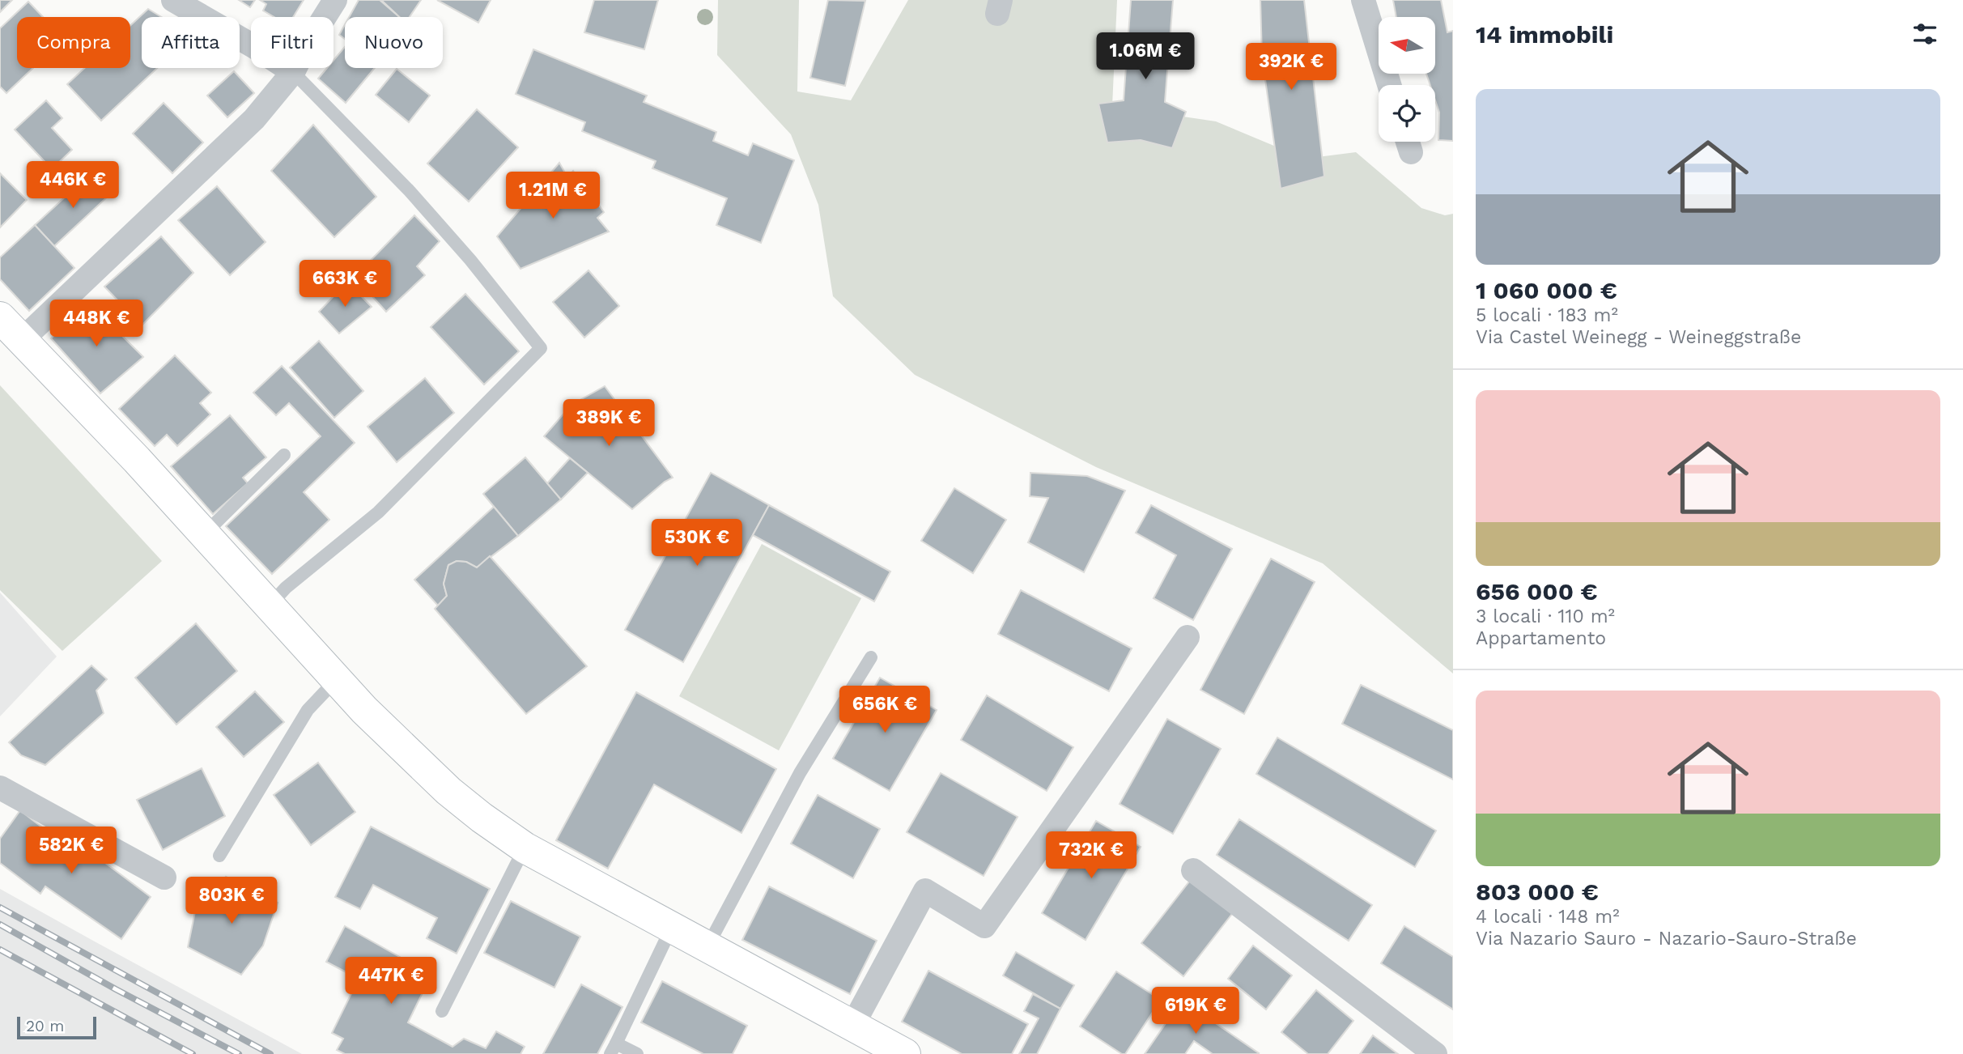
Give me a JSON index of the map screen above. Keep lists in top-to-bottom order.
{
  "scale_bar": "20 m",
  "north": "left",
  "page": {
    "heading": "14 immobili",
    "chip": [
      "Compra",
      "Affitta",
      "Filtri",
      "Nuovo"
    ],
    "price": [
      "1.06M €",
      "392K €",
      "446K €",
      "1.21M €",
      "663K €",
      "448K €",
      "389K €",
      "530K €",
      "656K €",
      "582K €",
      "732K €",
      "803K €",
      "447K €",
      "619K €"
    ],
    "list": [
      {
        "name": "1 060 000 €",
        "note": "5 locali · 183 m² · Via Castel Weinegg - Weineggstraße"
      },
      {
        "name": "656 000 €",
        "note": "3 locali · 110 m² · Appartamento"
      },
      {
        "name": "803 000 €",
        "note": "4 locali · 148 m² · Via Nazario Sauro - Nazario-Sauro-Straße"
      }
    ],
    "scale": "20 m"
  }
}
